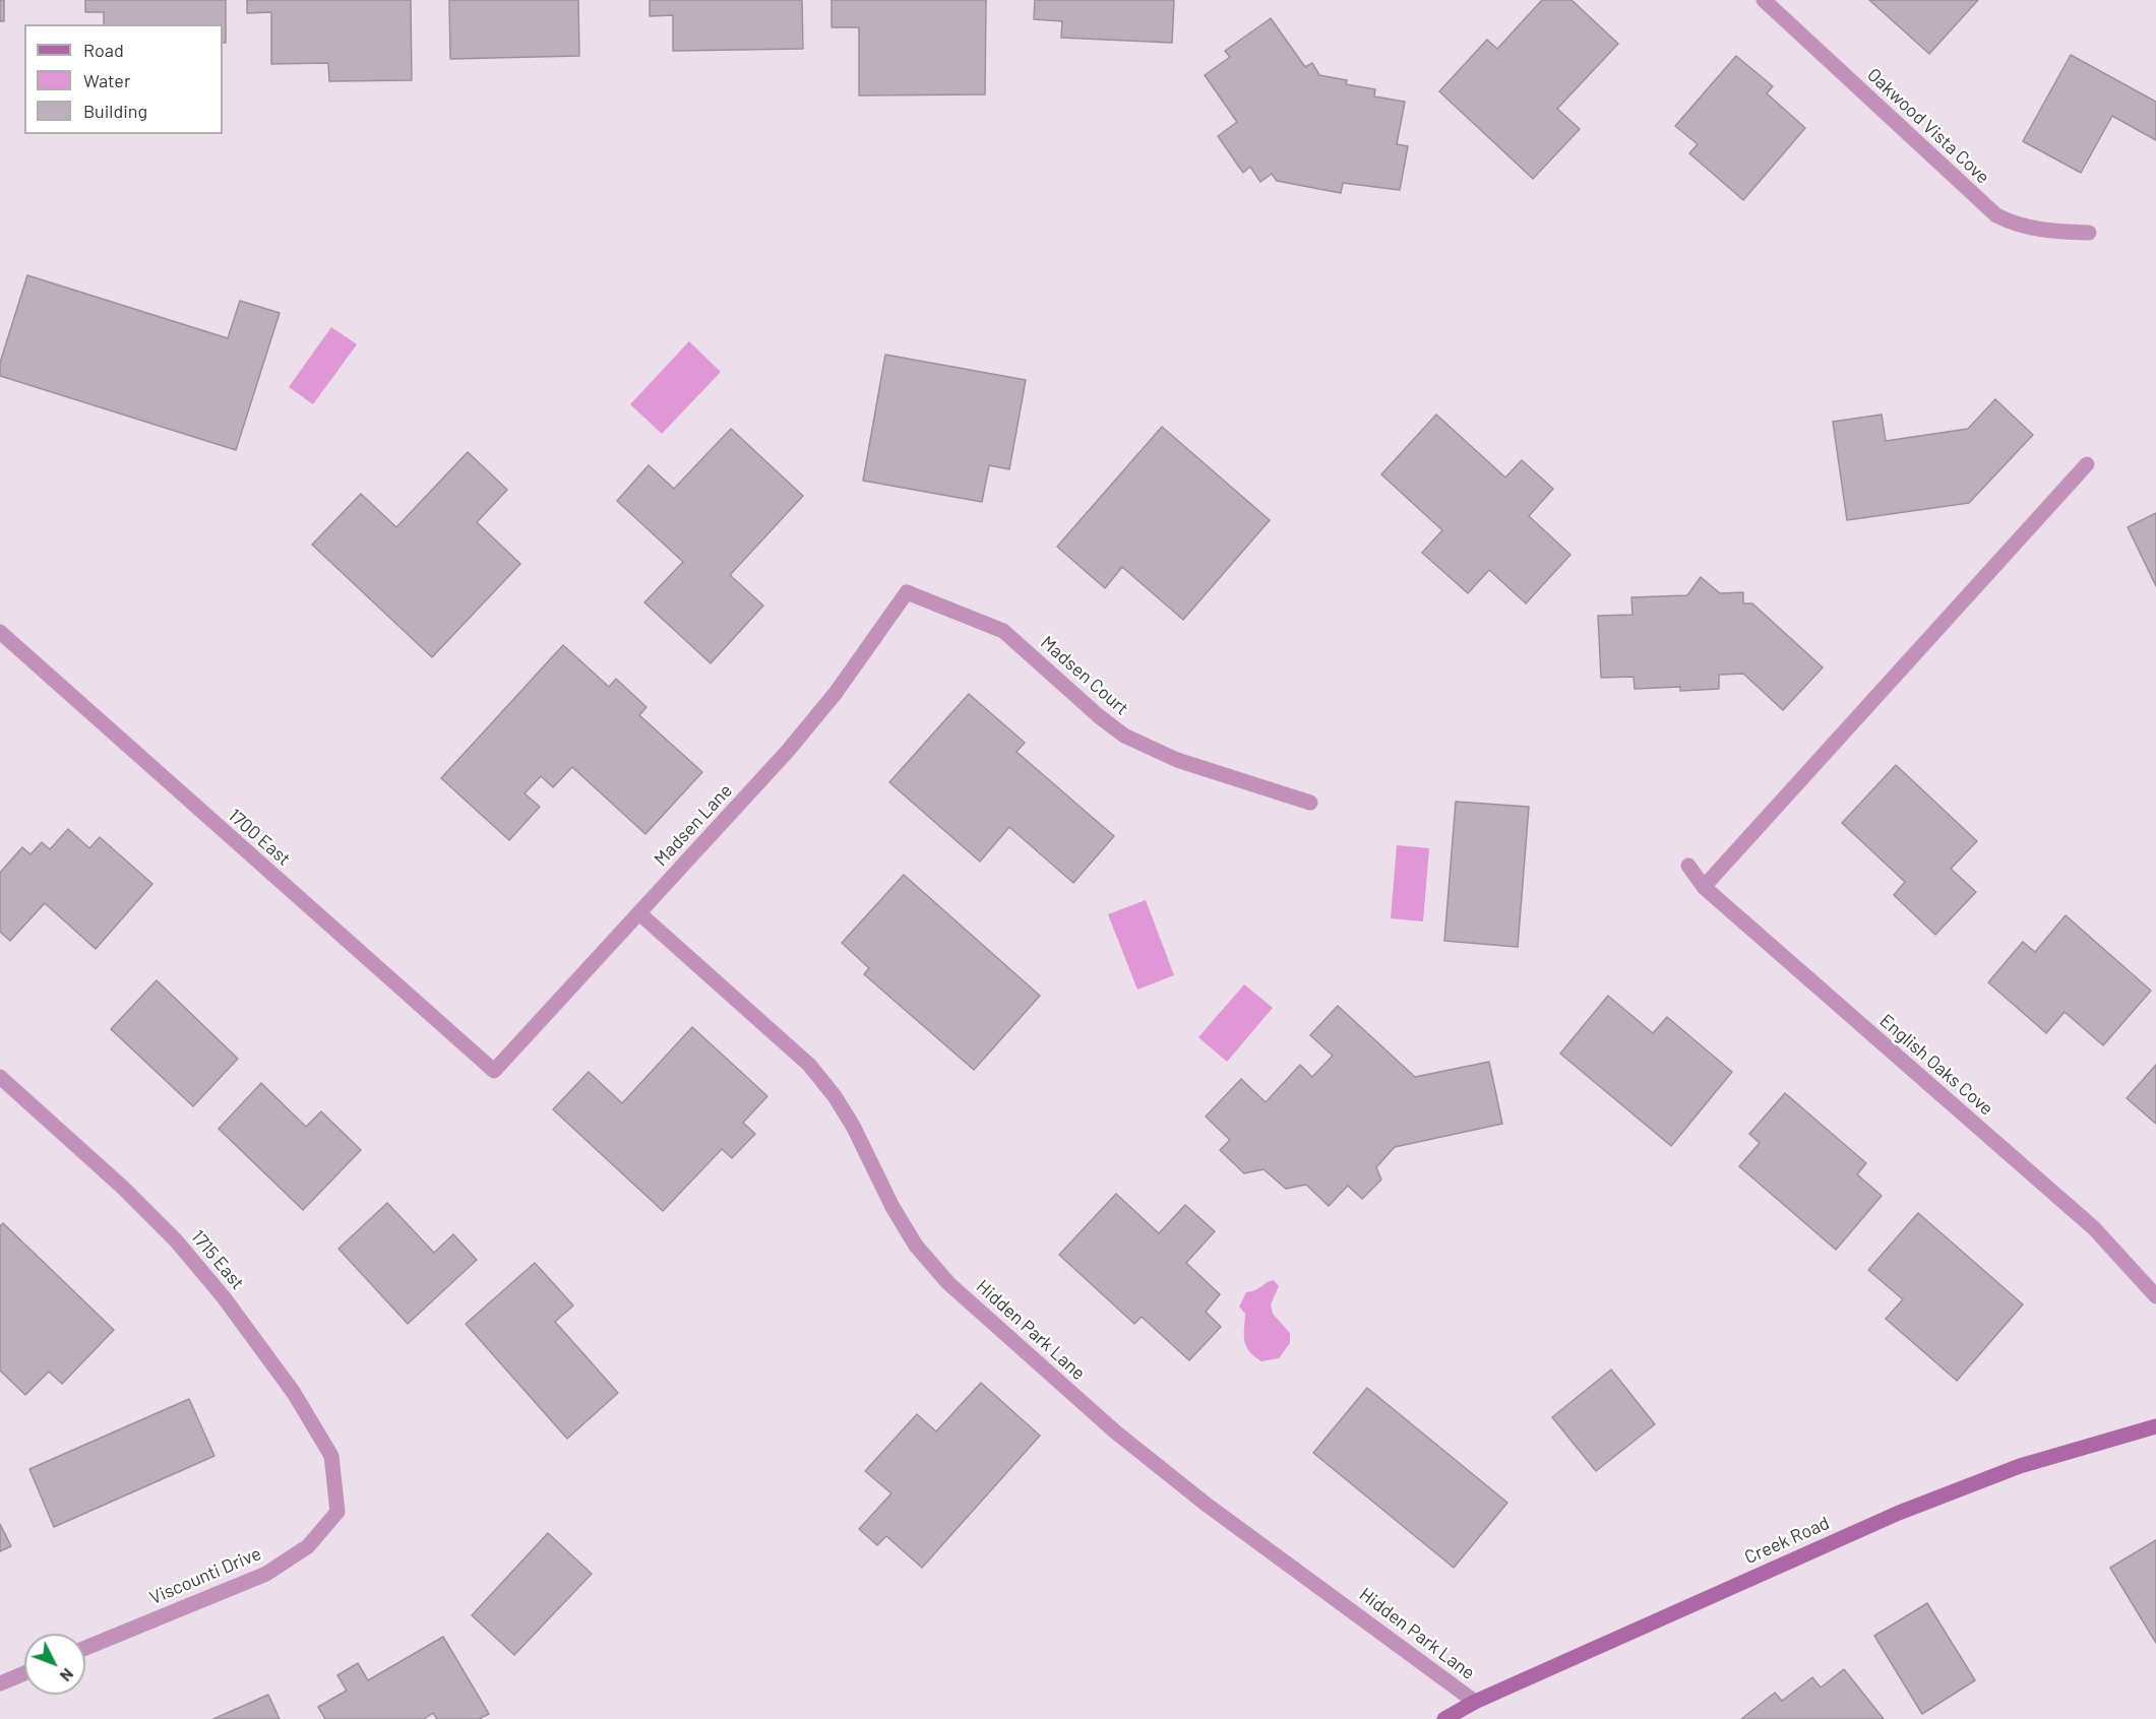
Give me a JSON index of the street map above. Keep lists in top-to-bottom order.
{
  "streets": {
    "street": [
      "Oakwood Vista Cove",
      "Madsen Court",
      "Madsen Lane",
      "1700 East",
      "English Oaks Cove",
      "1715 East",
      "Hidden Park Lane",
      "Creek Road",
      "Viscounti Drive"
    ]
  },
  "crossings": [
    ["Madsen Court", "Madsen Lane"],
    ["Madsen Lane", "1700 East"],
    ["Madsen Lane", "Hidden Park Lane"],
    ["1715 East", "Viscounti Drive"],
    ["Hidden Park Lane", "Creek Road"]
  ],
  "legend": ["Road", "Water", "Building"],
  "north": "bottom right"
}
